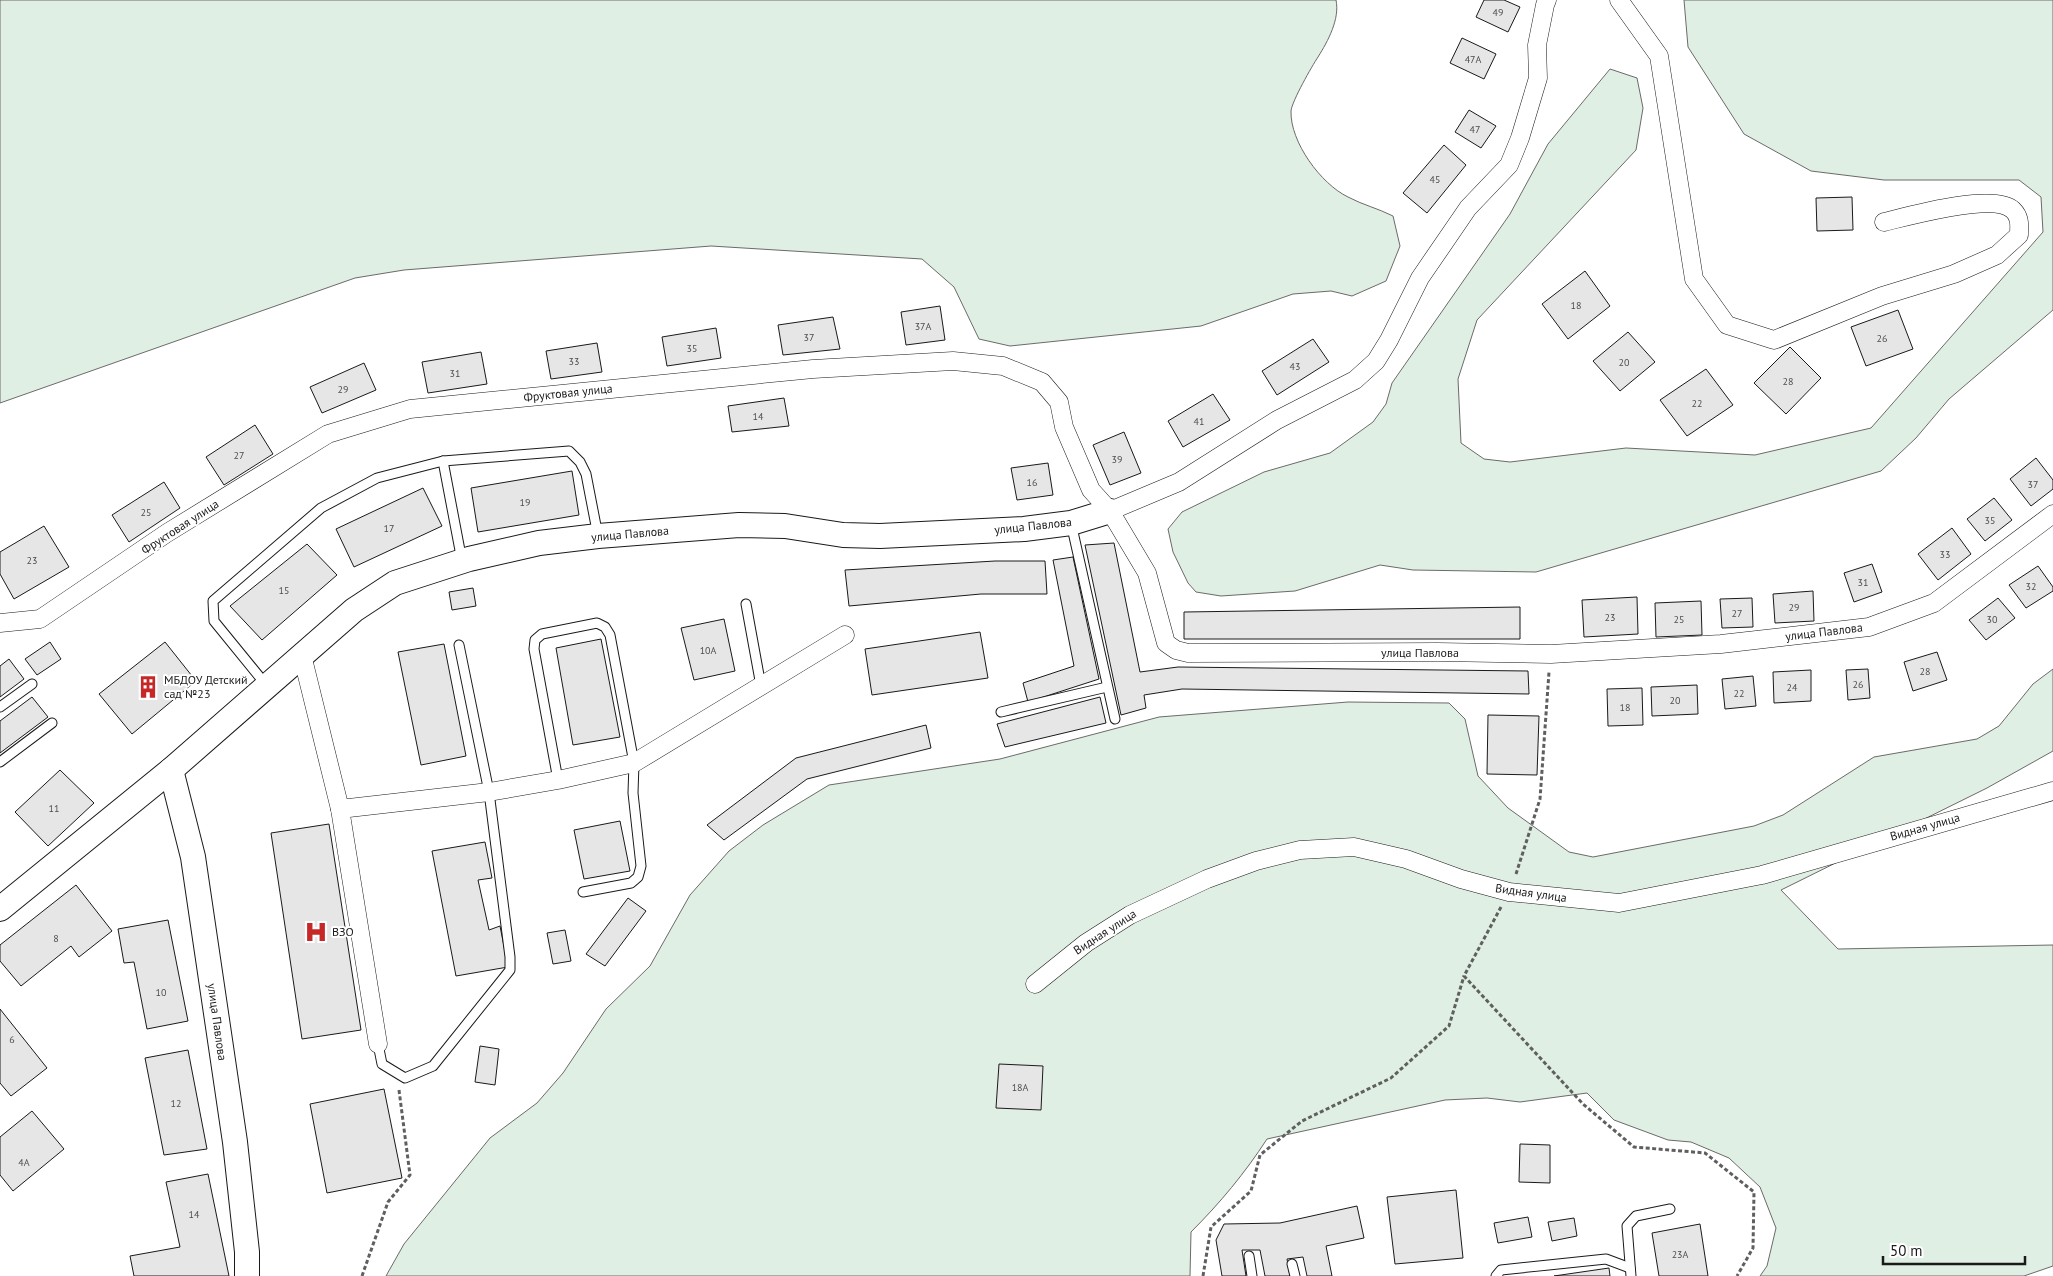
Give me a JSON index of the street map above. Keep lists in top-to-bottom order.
{
  "streets": {
    "street": ["Фруктовая улица", "улица Павлова", "Видная улица"]
  },
  "crossings": [
    ["Фруктовая улица", "улица Павлова"]
  ],
  "places": {
    "building": ["МБДОУ Детский сад №23"],
    "hospital": ["ВЗО"]
  },
  "house_numbers": [
    "49",
    "47А",
    "47",
    "45",
    "18",
    "37А",
    "37",
    "26",
    "35",
    "33",
    "20",
    "43",
    "31",
    "28",
    "29",
    "22",
    "14",
    "41",
    "27",
    "39",
    "16",
    "37",
    "19",
    "25",
    "35",
    "17",
    "33",
    "23",
    "31",
    "32",
    "15",
    "29",
    "27",
    "23",
    "25",
    "30",
    "10А",
    "28",
    "26",
    "24",
    "22",
    "20",
    "18",
    "11",
    "8",
    "10",
    "6",
    "18А",
    "12",
    "4А",
    "14",
    "23А"
  ],
  "scale_bar": "50 m"
}
